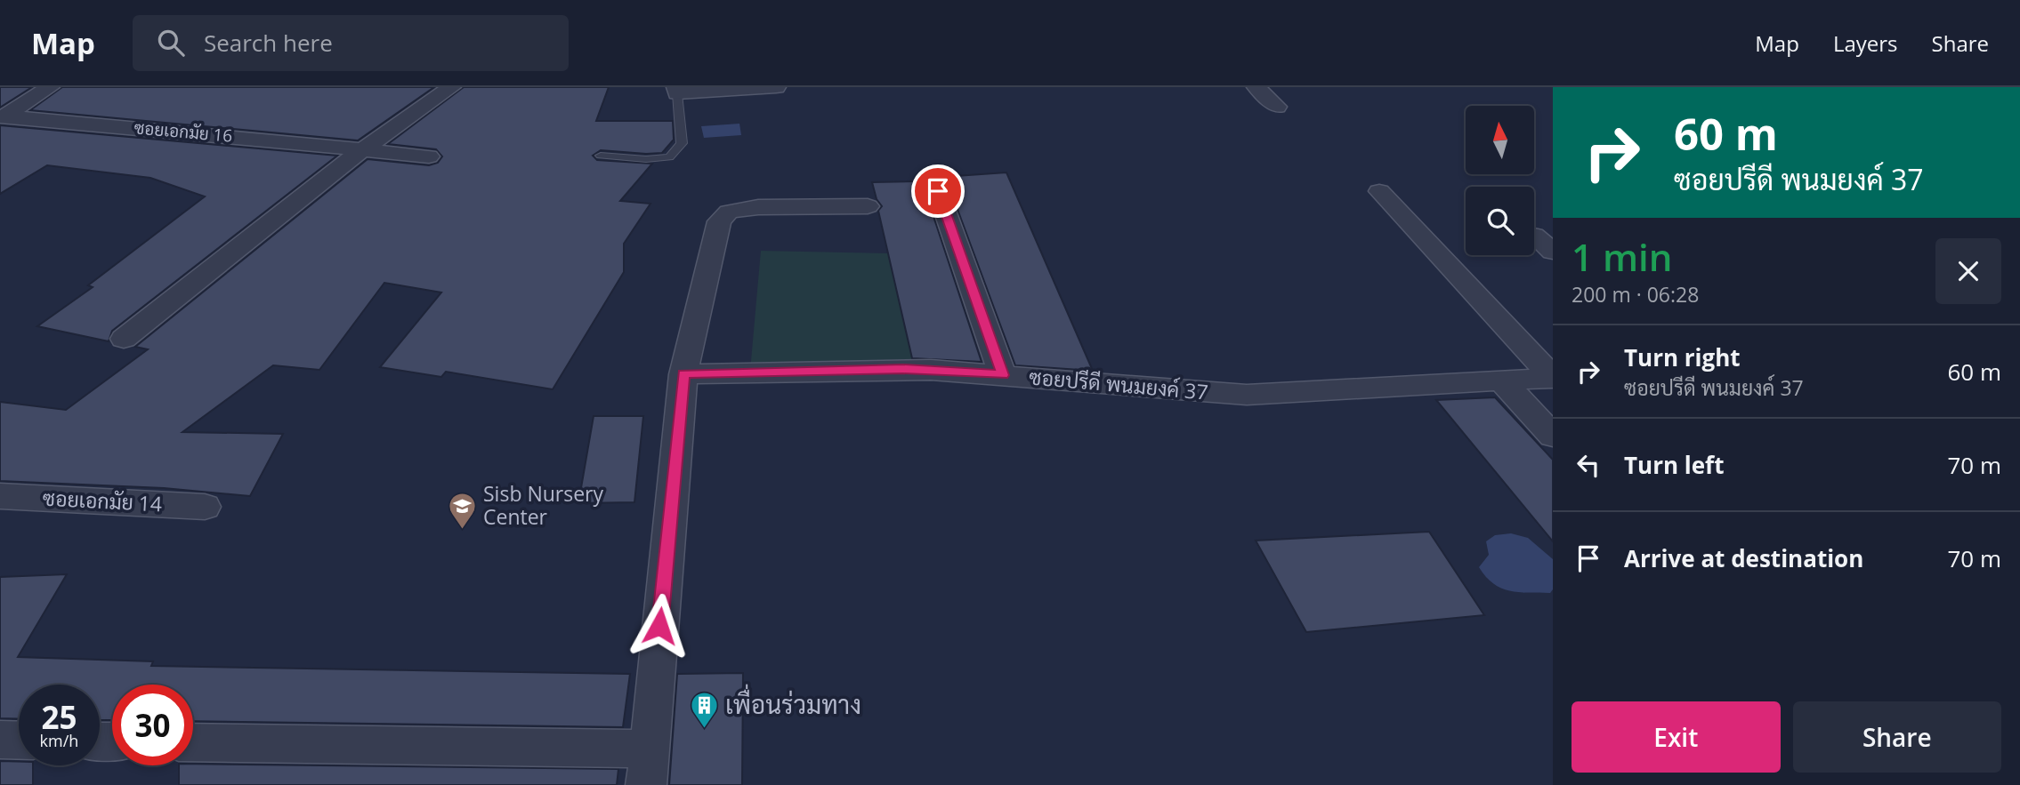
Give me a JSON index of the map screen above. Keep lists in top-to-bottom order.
{
  "streets": {
    "street": ["ซอยเอกมัย 16", "ซอยปรีดี พนมยงค์ 37", "ซอยเอกมัย 14"]
  },
  "places": {
    "school or university": ["Sisb Nursery Center"],
    "building": ["เพื่อนร่วมทาง"]
  },
  "north": "top",
  "page": {
    "header": "Map",
    "search": "Search here",
    "nav": ["Map", "Layers", "Share"],
    "turn": ["60 m", "ซอยปรีดี พนมยงค์ 37"],
    "heading": ["1 min", "200 m · 06:28"],
    "list": [
      {
        "name": "Turn right",
        "note": "ซอยปรีดี พนมยงค์ 37",
        "value": "60 m"
      },
      {
        "name": "Turn left",
        "value": "70 m"
      },
      {
        "name": "Arrive at destination",
        "value": "70 m"
      }
    ],
    "speed": "25 km/h",
    "limit": "30",
    "buttons": ["Exit", "Share"]
  }
}
